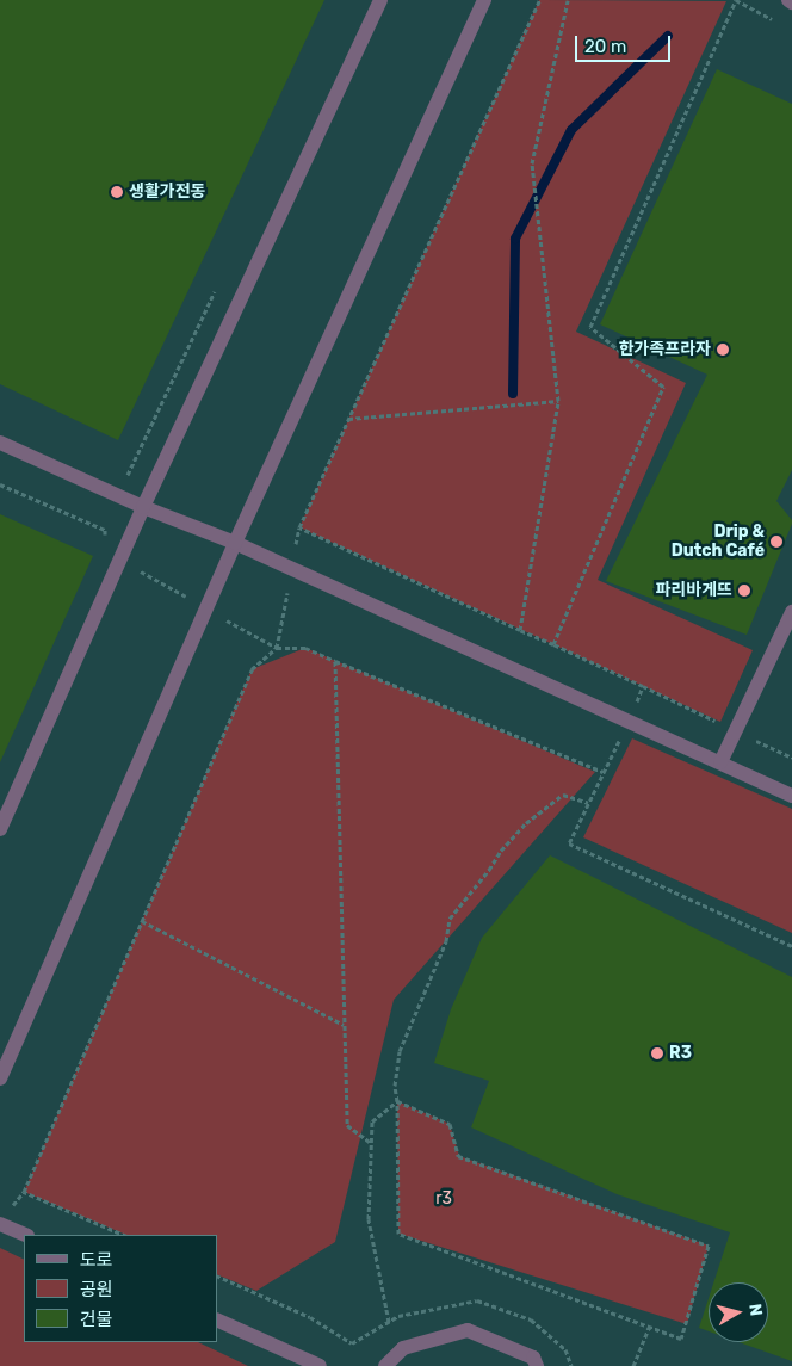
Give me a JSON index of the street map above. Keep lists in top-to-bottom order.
{
  "parks": ["r3"],
  "places": [
    "생활가전동",
    "한가족프라자",
    "Drip & Dutch Café",
    "파리바게뜨",
    "R3"
  ],
  "legend": ["도로", "공원", "건물"],
  "scale_bar": "20 m",
  "north": "right"
}
